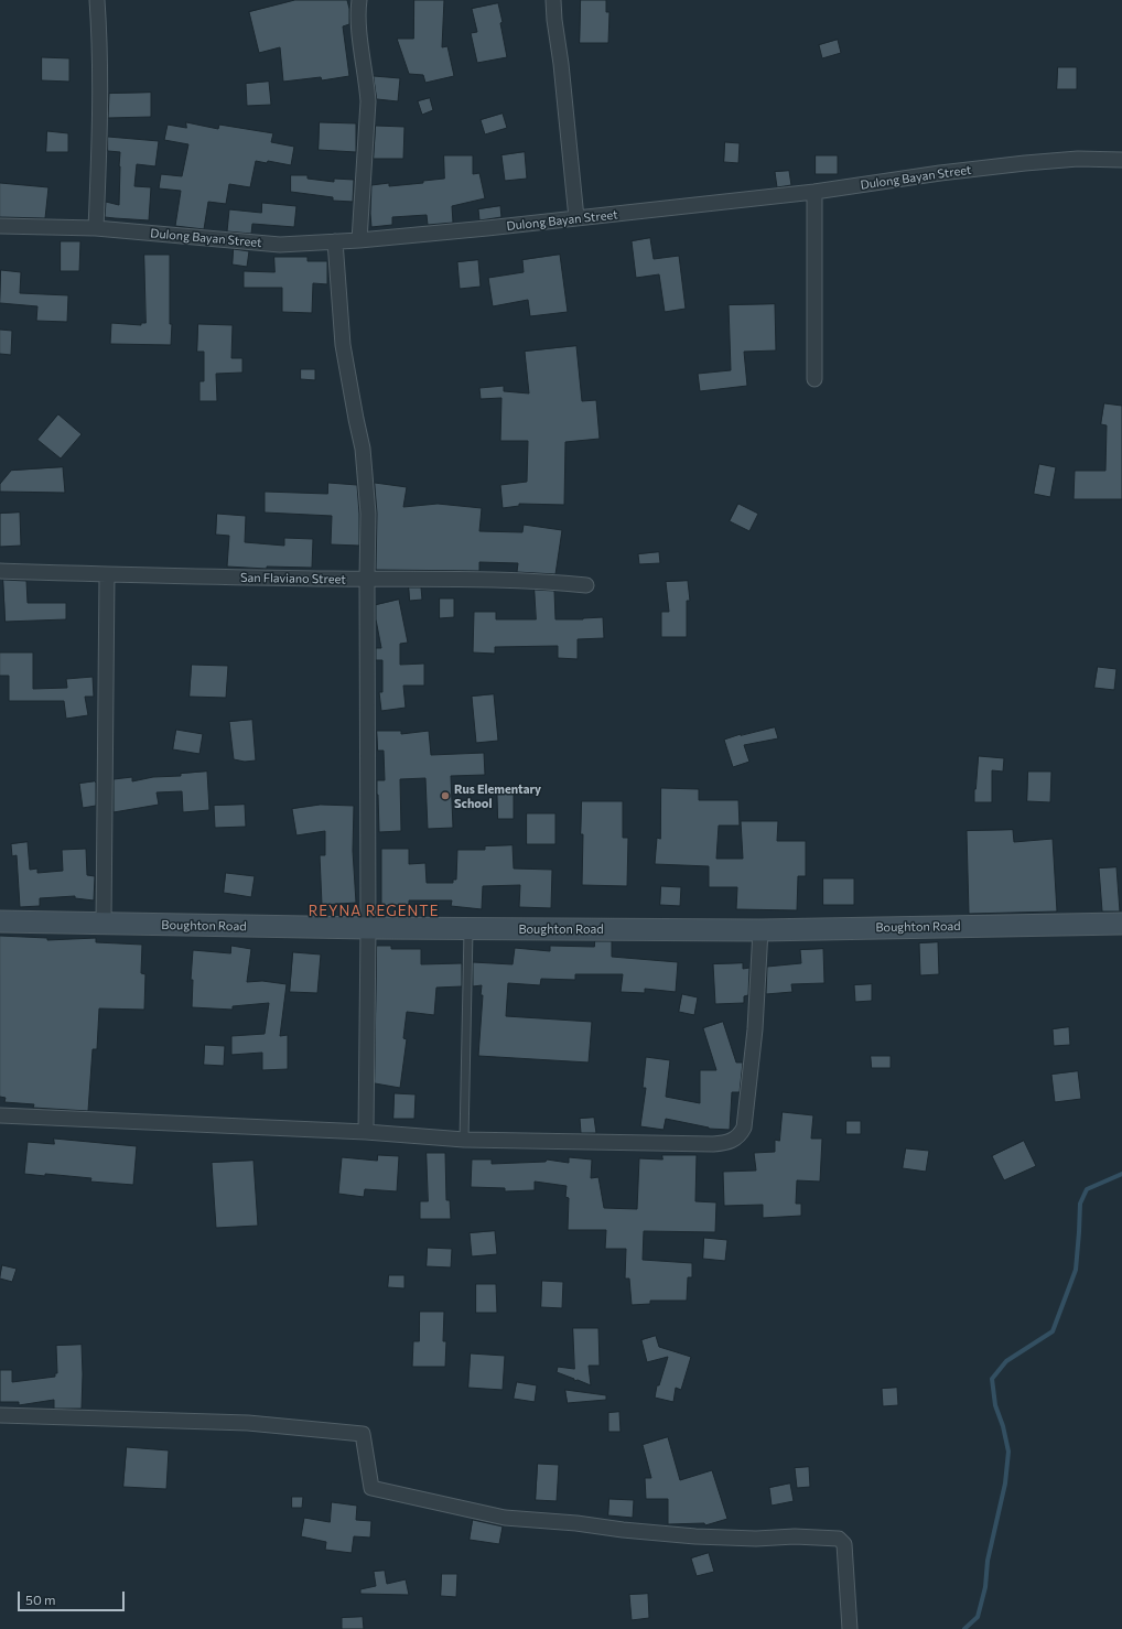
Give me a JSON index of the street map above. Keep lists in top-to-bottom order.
{
  "streets": {
    "main road": ["Boughton Road"],
    "street": ["Dulong Bayan Street", "San Flaviano Street"]
  },
  "districts": ["REYNA REGENTE"],
  "places": ["Rus Elementary School"],
  "scale_bar": "50 m"
}
